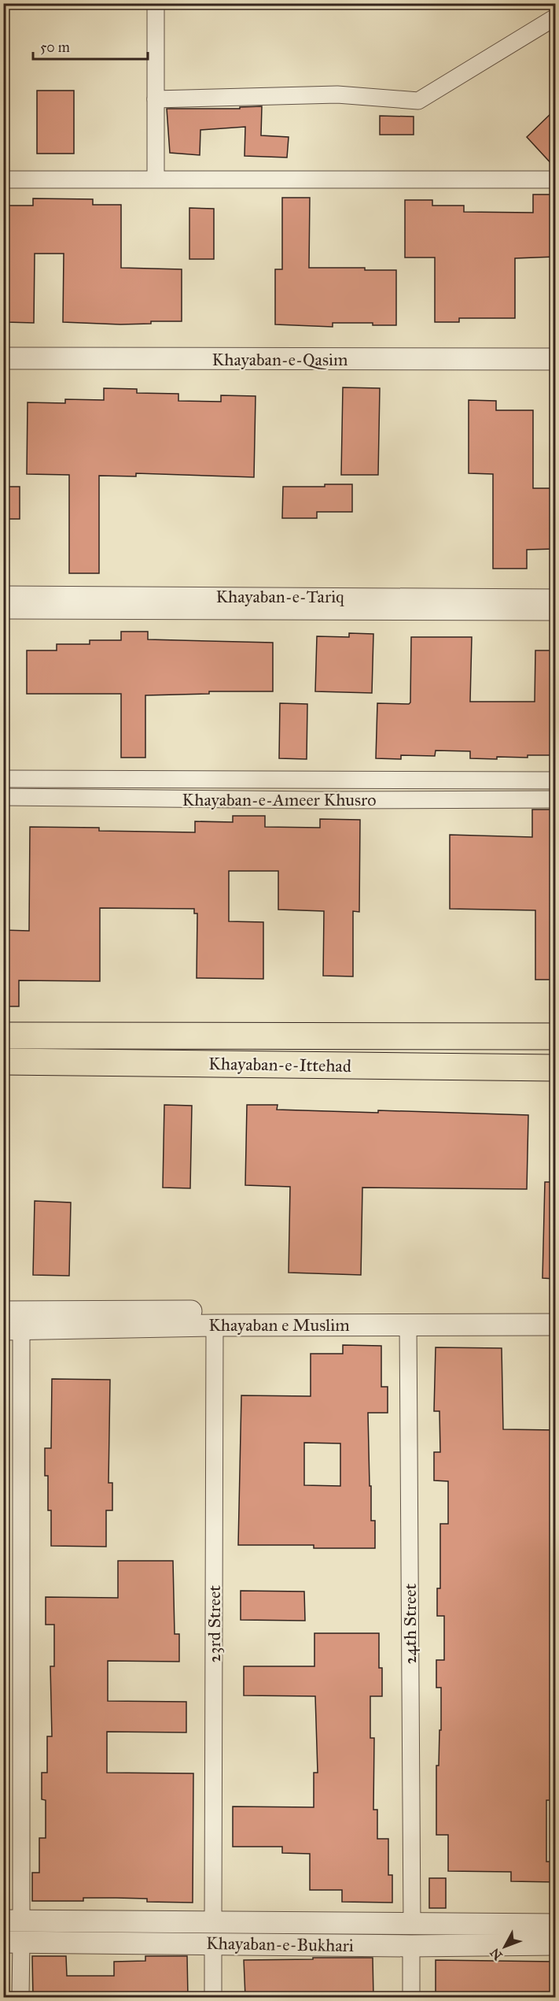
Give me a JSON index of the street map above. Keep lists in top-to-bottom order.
{
  "streets": {
    "main road": ["Khayaban-e-Ittehad"],
    "street": [
      "Khayaban-e-Qasim",
      "Khayaban-e-Tariq",
      "Khayaban-e-Ameer Khusro",
      "Khayaban e Muslim",
      "23rd Street",
      "24th Street",
      "Khayaban-e-Bukhari"
    ]
  },
  "crossings": [
    ["Khayaban e Muslim", "23rd Street"],
    ["Khayaban e Muslim", "24th Street"],
    ["23rd Street", "Khayaban-e-Bukhari"],
    ["24th Street", "Khayaban-e-Bukhari"]
  ],
  "scale_bar": "50 m",
  "north": "bottom left"
}
